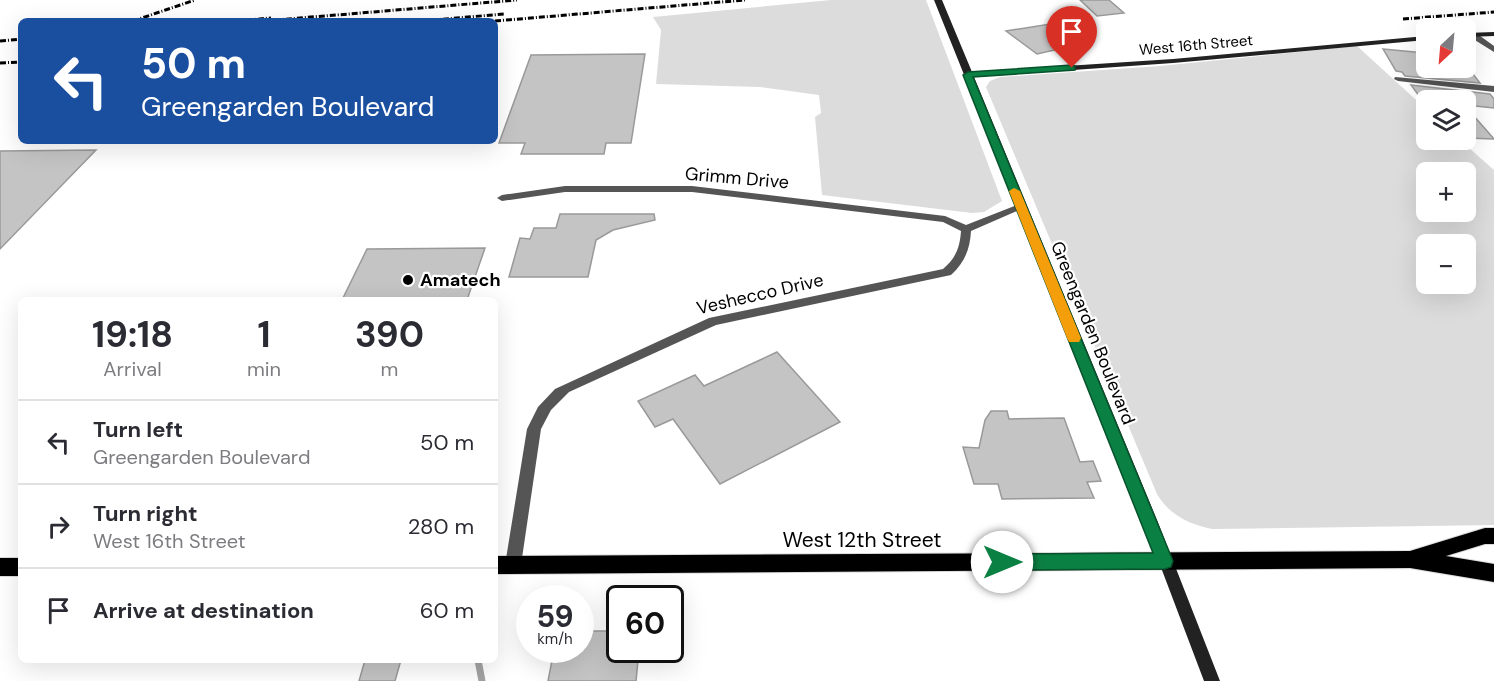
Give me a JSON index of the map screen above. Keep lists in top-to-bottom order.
{
  "streets": {
    "main road": ["West 12th Street"],
    "street": [
      "West 16th Street",
      "Grimm Drive",
      "Veshecco Drive",
      "Greengarden Boulevard"
    ]
  },
  "crossings": [
    ["West 16th Street", "Greengarden Boulevard"],
    ["Grimm Drive", "Veshecco Drive"],
    ["Veshecco Drive", "West 12th Street"],
    ["Greengarden Boulevard", "West 12th Street"]
  ],
  "places": ["Amatech"],
  "north": "bottom left",
  "page": {
    "map_buttons": ["+", "−"],
    "turn": ["50 m", "Greengarden Boulevard"],
    "eta": [
      "19:18",
      "Arrival",
      "1",
      "min",
      "390",
      "m"
    ],
    "list": [
      {
        "name": "Turn left",
        "note": "Greengarden Boulevard",
        "value": "50 m"
      },
      {
        "name": "Turn right",
        "note": "West 16th Street",
        "value": "280 m"
      },
      {
        "name": "Arrive at destination",
        "value": "60 m"
      }
    ],
    "speed": "59 km/h",
    "limit": "60"
  }
}
